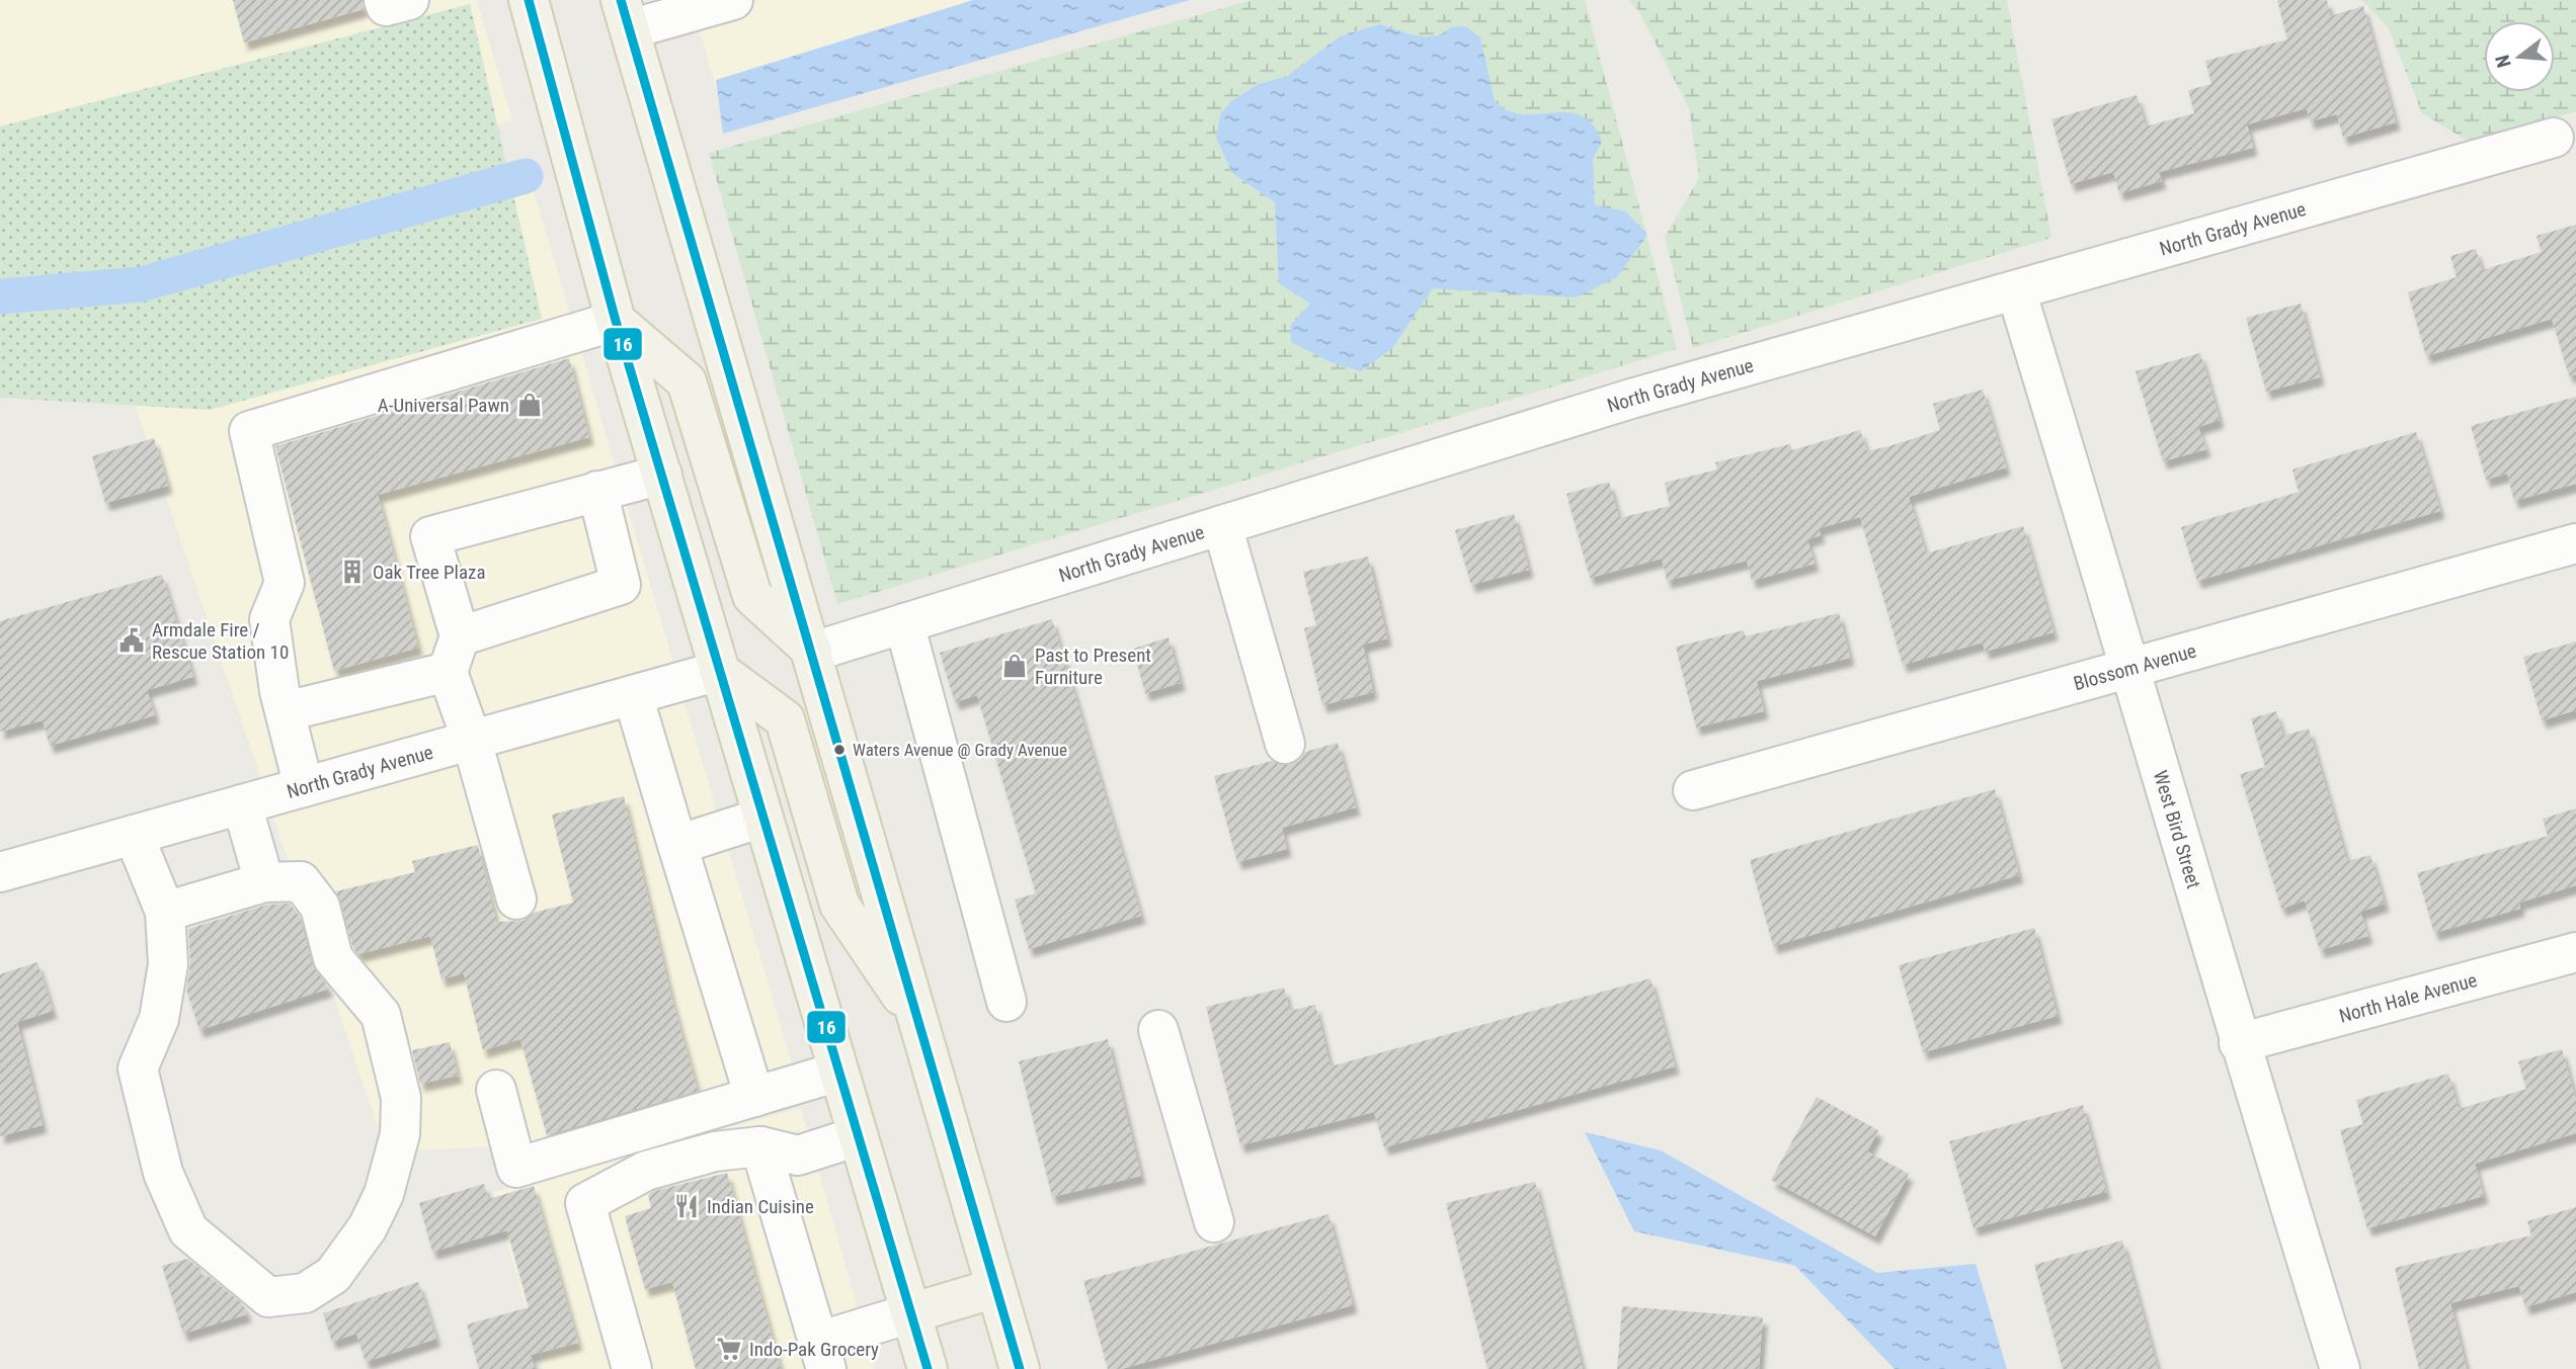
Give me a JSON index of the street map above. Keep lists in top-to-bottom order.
{
  "streets": {
    "street": [
      "North Grady Avenue",
      "Blossom Avenue",
      "West Bird Street",
      "North Hale Avenue"
    ]
  },
  "crossings": [
    ["North Grady Avenue", "West Bird Street"],
    ["Blossom Avenue", "West Bird Street"],
    ["West Bird Street", "North Hale Avenue"]
  ],
  "places": {
    "shop": ["A-Universal Pawn", "Past to Present Furniture"],
    "building": ["Oak Tree Plaza"],
    "public building": ["Armdale Fire / Rescue Station 10"],
    "other": ["Waters Avenue @ Grady Avenue"],
    "restaurant": ["Indian Cuisine"],
    "supermarket": ["Indo-Pak Grocery"]
  },
  "lines": ["transit line 16"],
  "north": "left"
}
